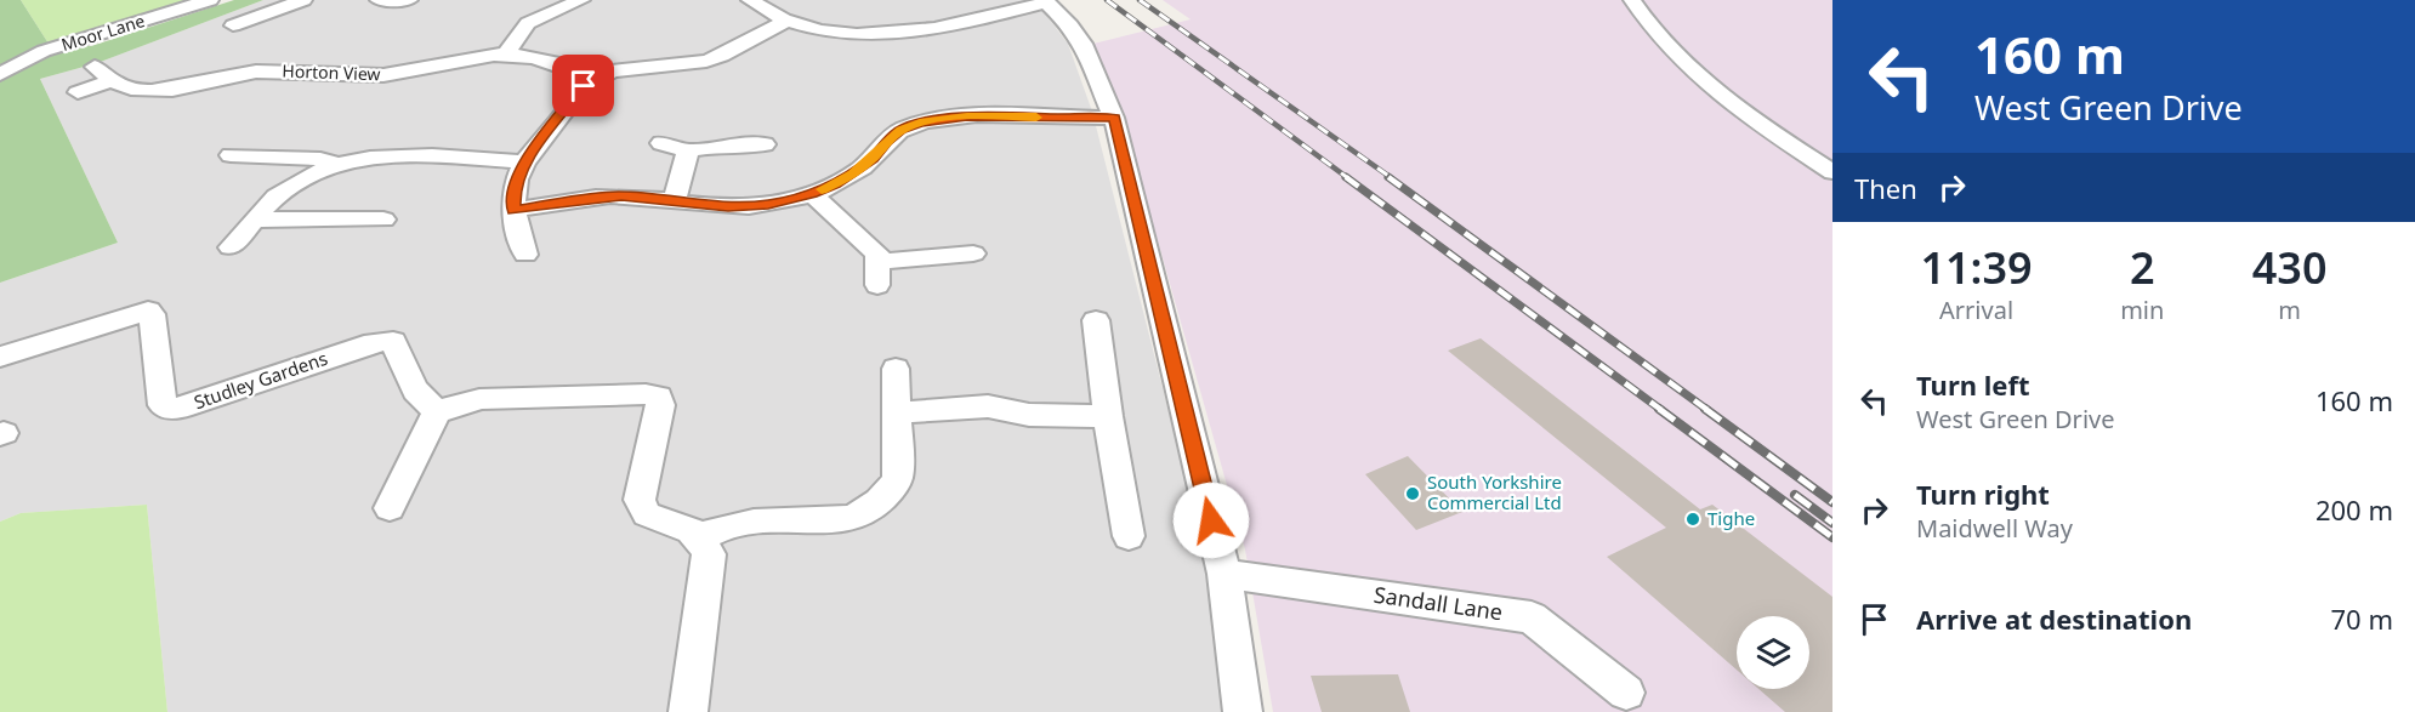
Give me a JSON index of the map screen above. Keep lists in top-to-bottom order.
{
  "streets": {
    "street": [
      "Moor Lane",
      "Horton View",
      "Studley Gardens",
      "Sandall Lane"
    ]
  },
  "places": ["South Yorkshire Commercial Ltd", "Tighe"],
  "page": {
    "turn": ["160 m", "West Green Drive"],
    "then": "Then",
    "eta": [
      "11:39",
      "Arrival",
      "2",
      "min",
      "430",
      "m"
    ],
    "list": [
      {
        "name": "Turn left",
        "note": "West Green Drive",
        "value": "160 m"
      },
      {
        "name": "Turn right",
        "note": "Maidwell Way",
        "value": "200 m"
      },
      {
        "name": "Arrive at destination",
        "value": "70 m"
      }
    ]
  }
}
